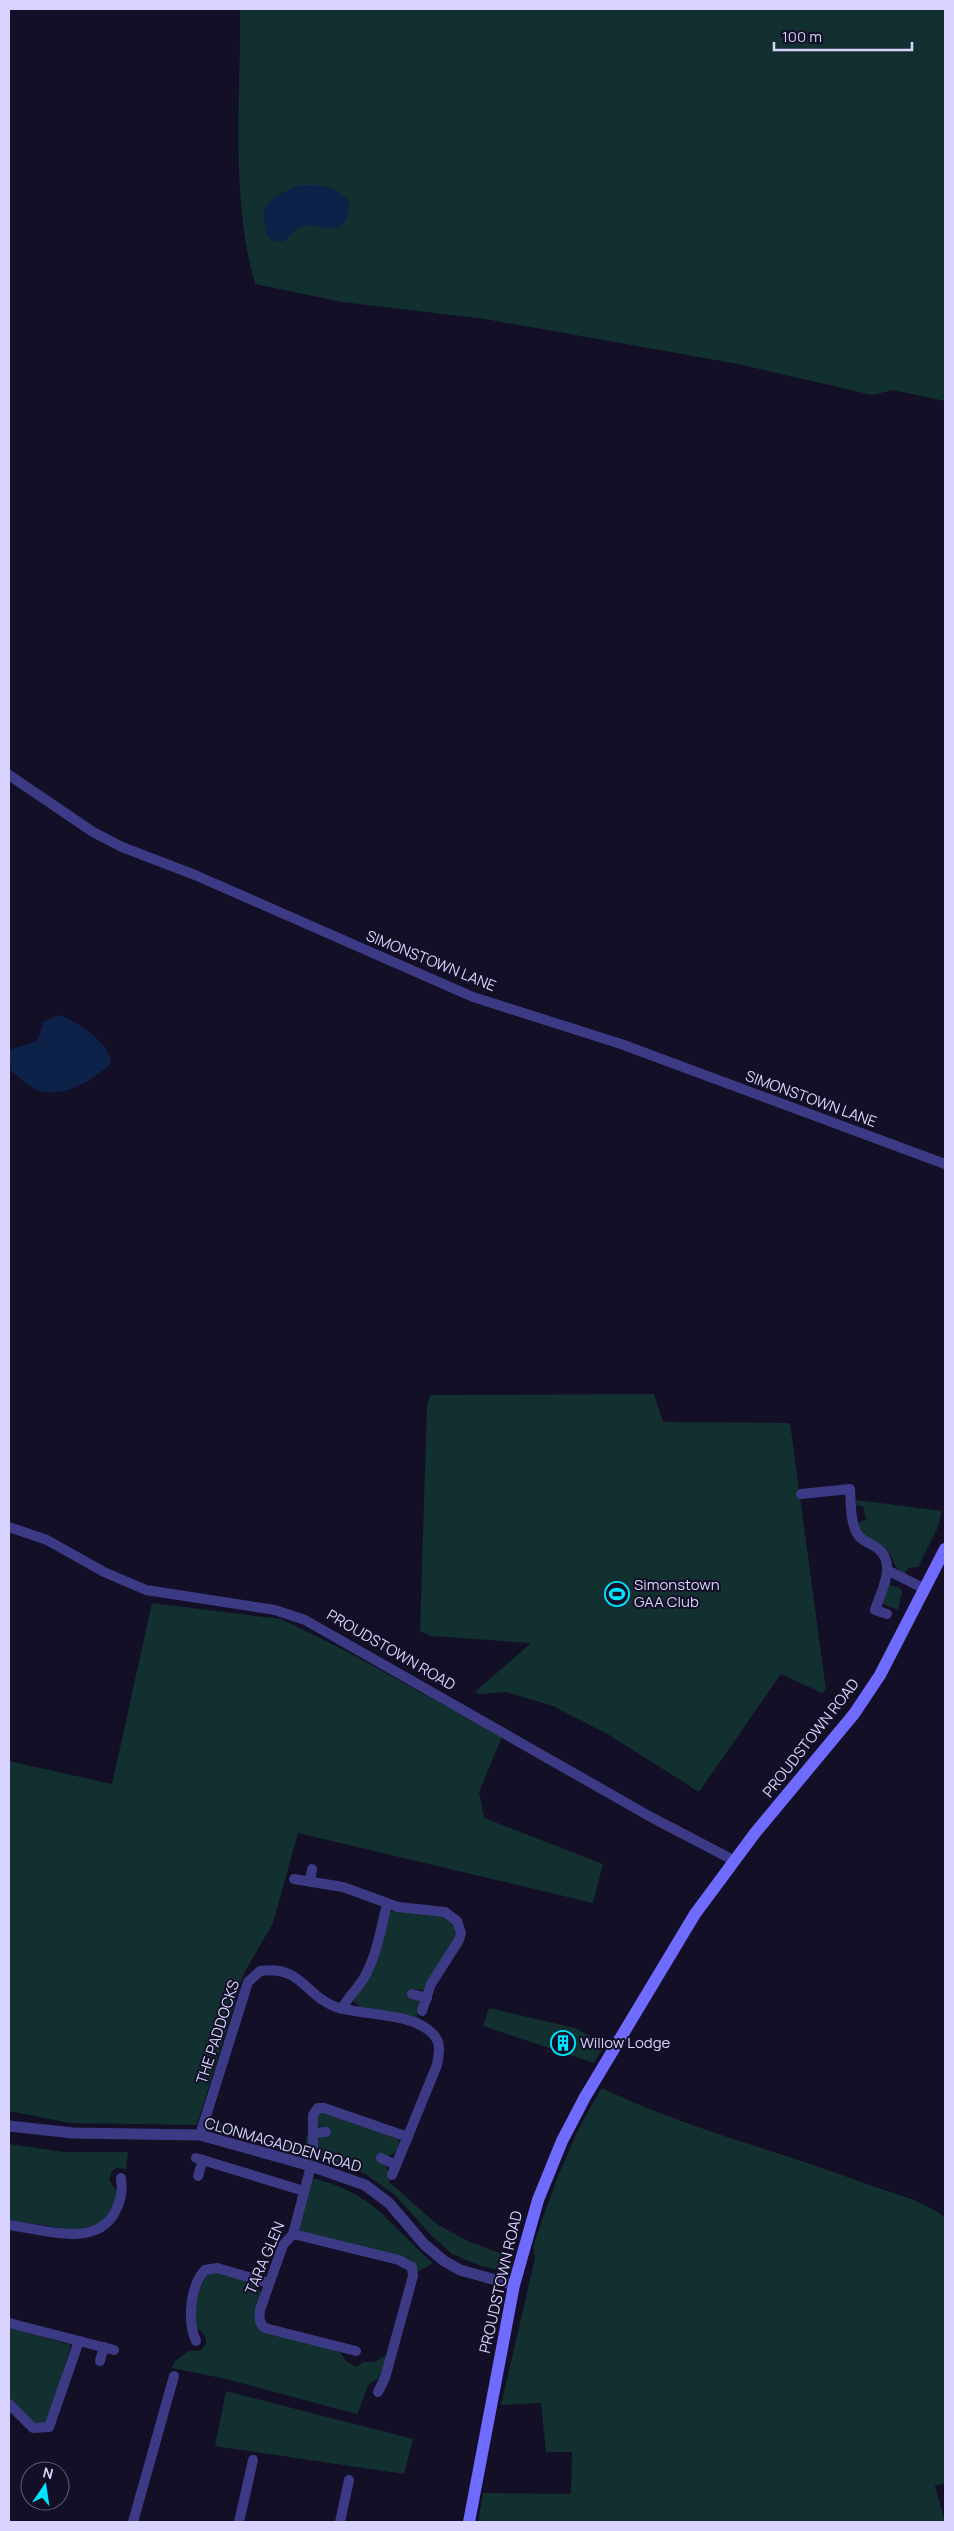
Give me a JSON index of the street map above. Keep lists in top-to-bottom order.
{
  "streets": {
    "main road": ["PROUDSTOWN ROAD"],
    "street": [
      "SIMONSTOWN LANE",
      "THE PADDOCKS",
      "CLONMAGADDEN ROAD",
      "TARA GLEN"
    ]
  },
  "crossings": [
    ["PROUDSTOWN ROAD", "CLONMAGADDEN ROAD"],
    ["THE PADDOCKS", "CLONMAGADDEN ROAD"],
    ["CLONMAGADDEN ROAD", "TARA GLEN"]
  ],
  "places": {
    "sports": ["Simonstown GAA Club"],
    "building": ["Willow Lodge"]
  },
  "scale_bar": "100 m",
  "north": "top"
}
